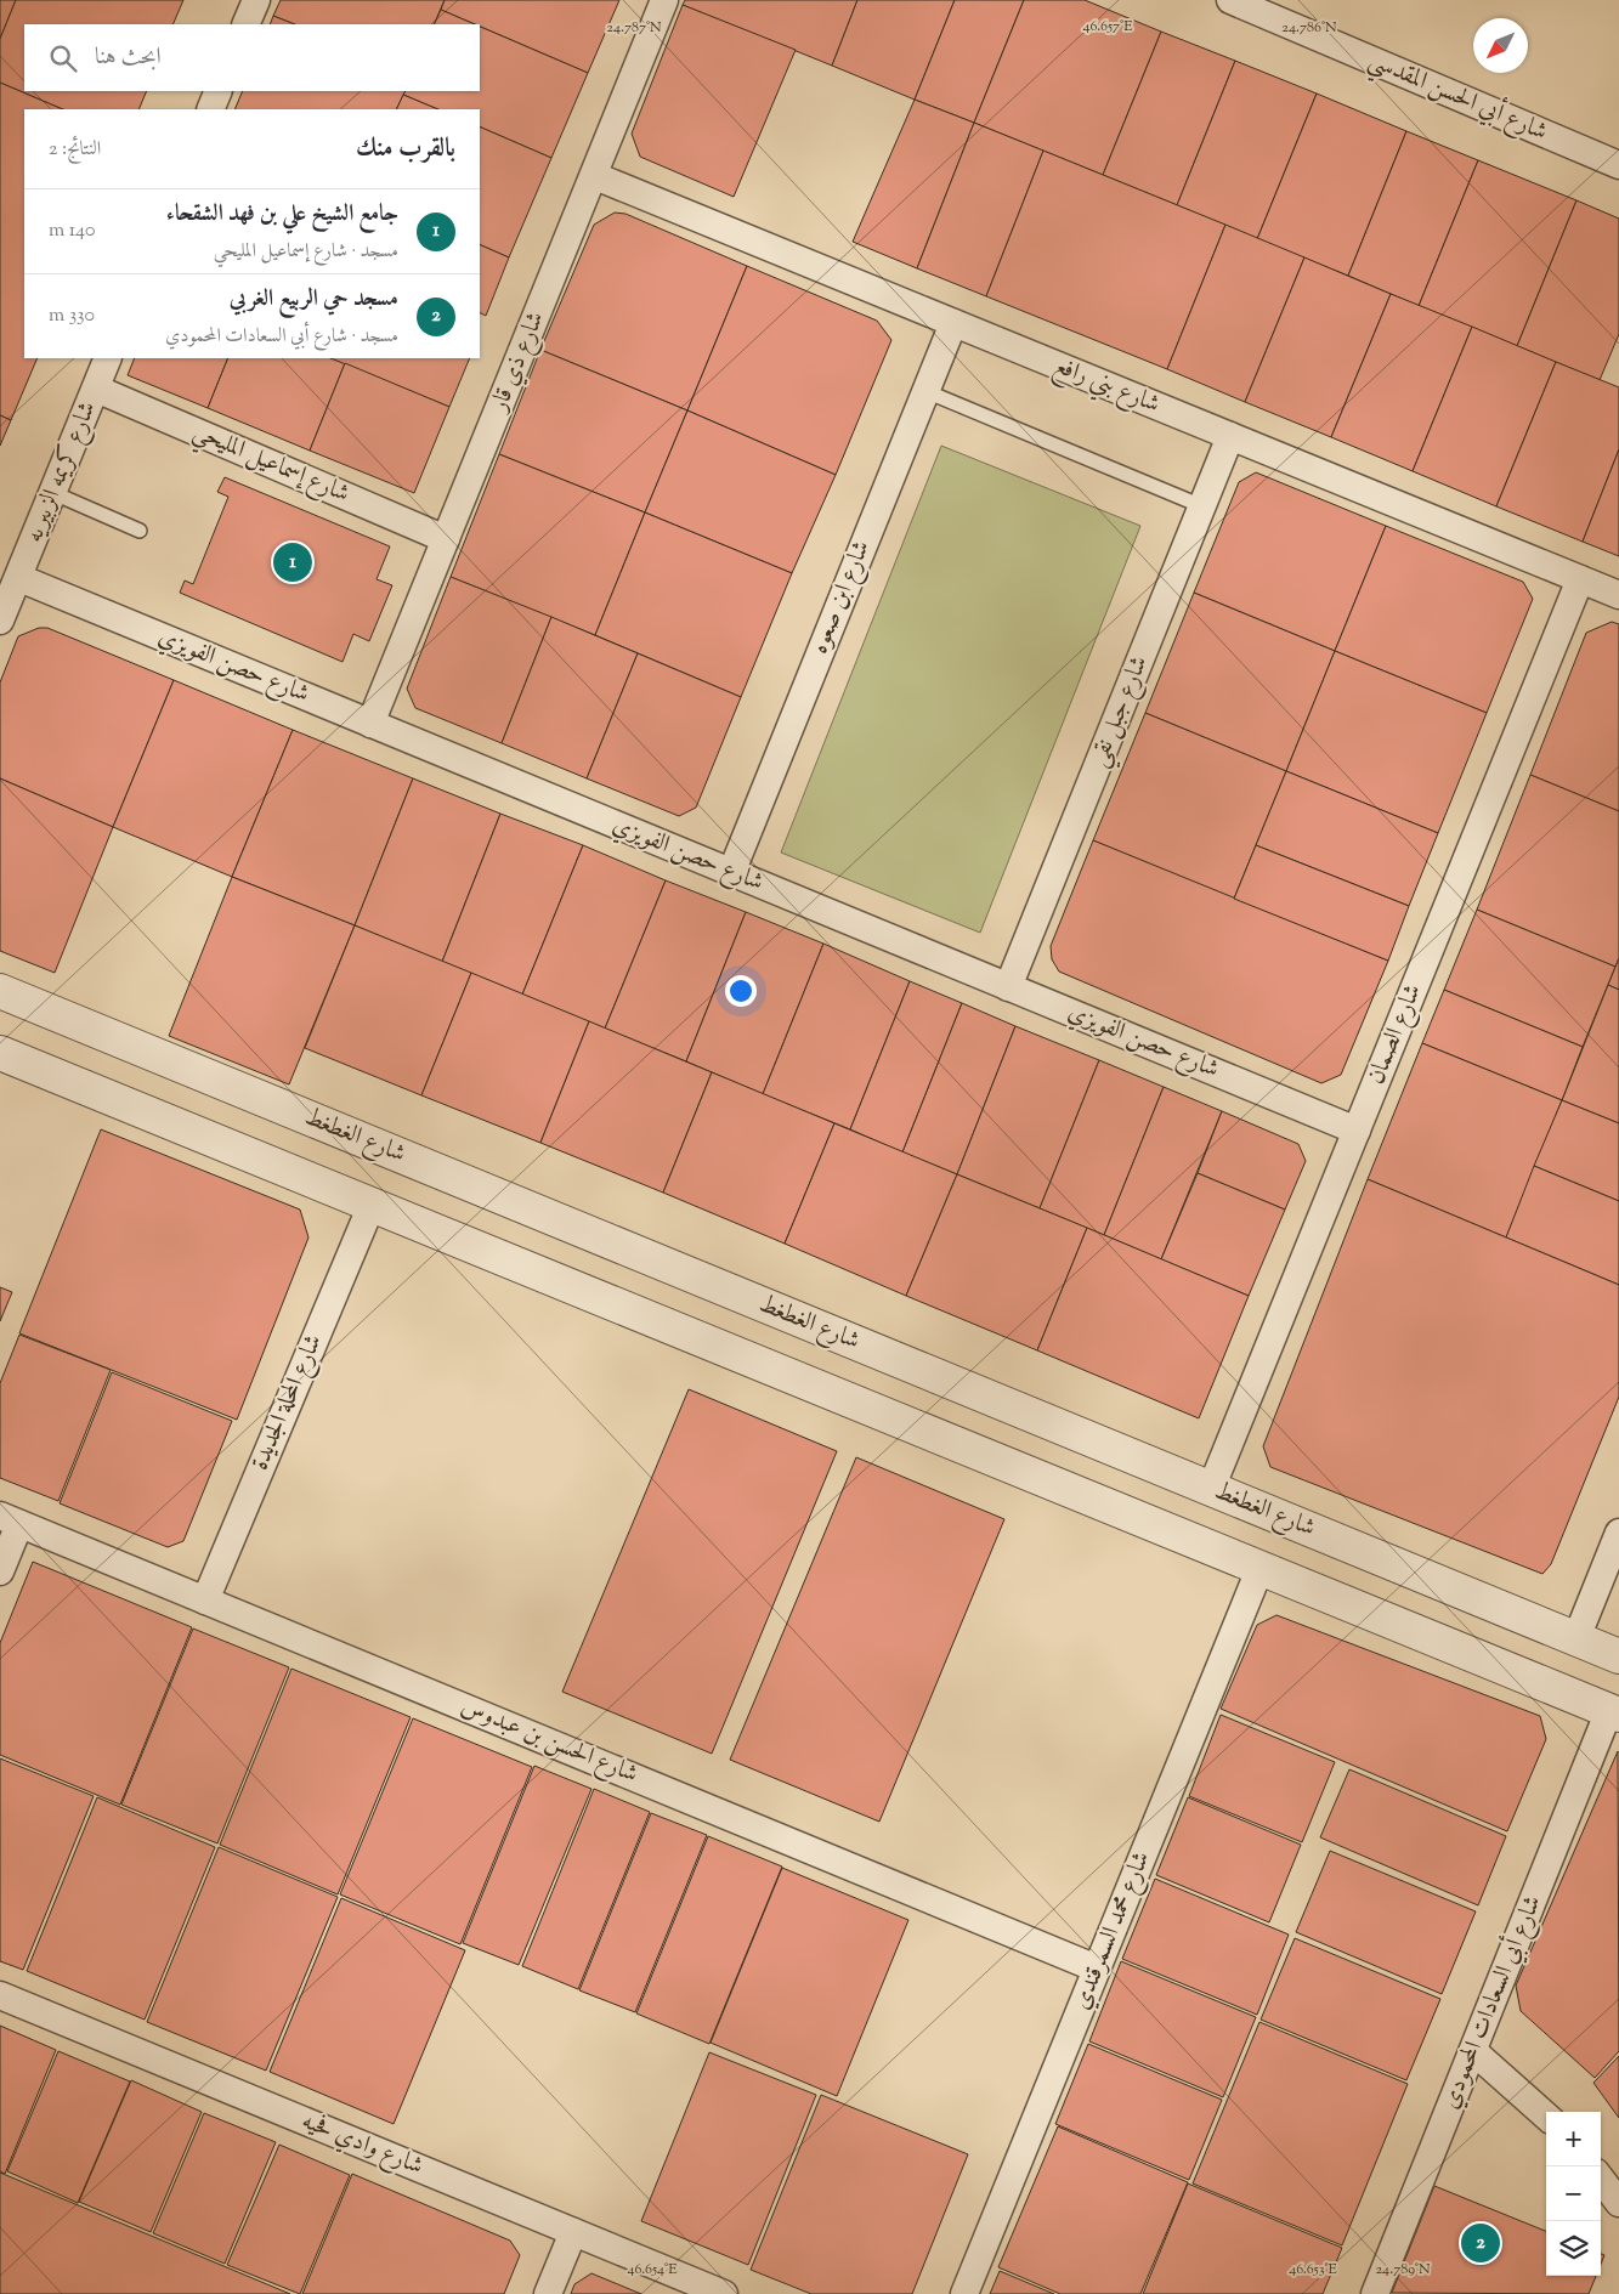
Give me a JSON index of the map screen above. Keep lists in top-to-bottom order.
{
  "streets": {
    "street": [
      "شارع أبي الحسن المقدسي",
      "شارع ذي قار",
      "شارع بني رافع",
      "شارع إسماعيل المليحي",
      "شارع كريمه الزبيريه",
      "شارع ابن صعوه",
      "شارع حصن الفويزي",
      "شارع جبل نقي",
      "شارع الصمان",
      "شارع الغطغط",
      "شارع المحلة الجديدة",
      "شارع الحسن بن عبدوس",
      "شارع محمد السمرقندي",
      "شارع أبي السعادات المحمودي",
      "شارع وادي فحيه"
    ]
  },
  "crossings": [
    ["شارع ذي قار", "شارع بني رافع"],
    ["شارع ذي قار", "شارع إسماعيل المليحي"],
    ["شارع ذي قار", "شارع حصن الفويزي"],
    ["شارع بني رافع", "شارع ابن صعوه"],
    ["شارع بني رافع", "شارع جبل نقي"],
    ["شارع بني رافع", "شارع الصمان"],
    ["شارع إسماعيل المليحي", "شارع كريمه الزبيريه"],
    ["شارع كريمه الزبيريه", "شارع حصن الفويزي"],
    ["شارع ابن صعوه", "شارع حصن الفويزي"],
    ["شارع حصن الفويزي", "شارع جبل نقي"],
    ["شارع حصن الفويزي", "شارع الصمان"],
    ["شارع الصمان", "شارع الغطغط"],
    ["شارع المحلة الجديدة", "شارع الحسن بن عبدوس"],
    ["شارع الحسن بن عبدوس", "شارع محمد السمرقندي"]
  ],
  "north": "bottom left",
  "page": {
    "search": "ابحث هنا",
    "heading": ["بالقرب منك", "النتائج: 2"],
    "list": [
      {
        "mark": "1",
        "name": "جامع الشيخ علي بن فهد الشقحاء",
        "note": "مسجد · شارع إسماعيل المليحي",
        "value": "140 m"
      },
      {
        "mark": "2",
        "name": "مسجد حي الربيع الغربي",
        "note": "مسجد · شارع أبي السعادات المحمودي",
        "value": "330 m"
      }
    ],
    "pins": ["1", "2"],
    "map_buttons": ["+", "−"]
  },
  "coordinates": [
    "46.657°E",
    "24.787°N",
    "24.786°N",
    "24.789°N",
    "46.654°E",
    "46.653°E"
  ]
}
